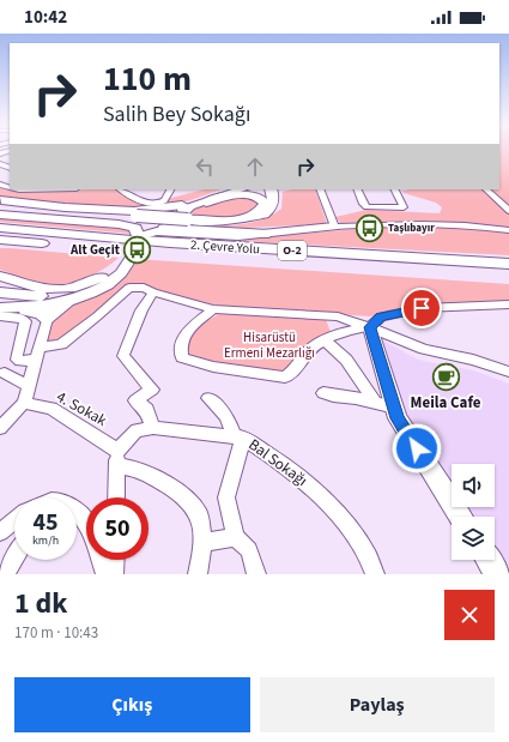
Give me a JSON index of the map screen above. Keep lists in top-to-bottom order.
{
  "streets": {
    "highway": ["2. Çevre Yolu", "O-2"],
    "street": ["4. Sokak", "Bal Sokağı"]
  },
  "crossings": [
    ["4. Sokak", "Bal Sokağı"]
  ],
  "parks": ["Hisarüstü Ermeni Mezarlığı"],
  "places": {
    "bus stop": ["Taşlıbayır", "Alt Geçit"],
    "cafe": ["Meila Cafe"]
  },
  "page": {
    "status": "10:42",
    "turn": ["110 m", "Salih Bey Sokağı"],
    "speed": "45 km/h",
    "limit": "50",
    "heading": ["1 dk", "170 m · 10:43"],
    "buttons": ["Çıkış", "Paylaş"]
  }
}
